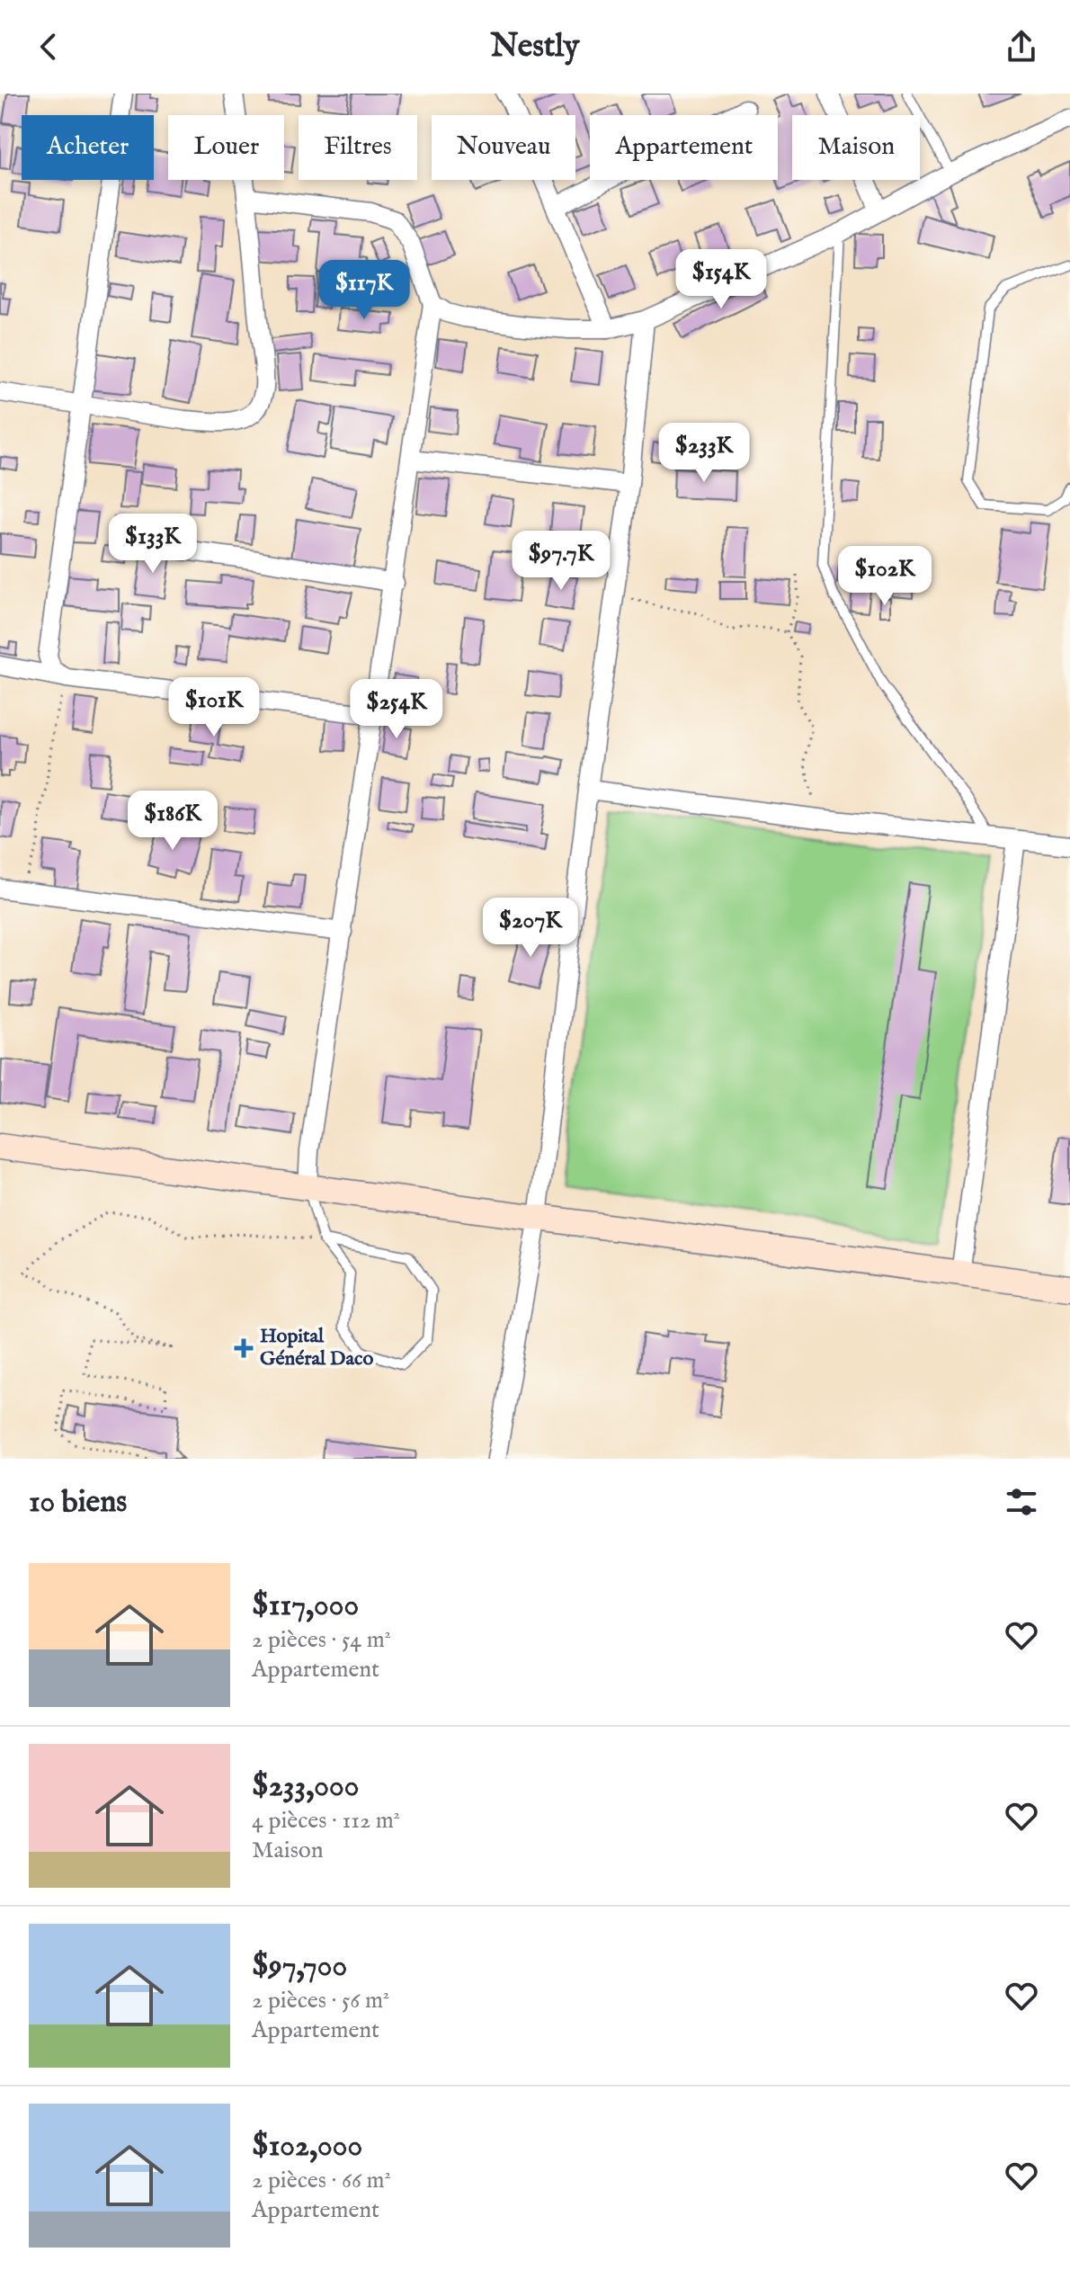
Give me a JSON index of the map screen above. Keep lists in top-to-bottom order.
{
  "places": {
    "health": ["Hopital Général Daco"]
  },
  "page": {
    "header": "Nestly",
    "chip": [
      "Acheter",
      "Louer",
      "Filtres",
      "Nouveau",
      "Appartement",
      "Maison"
    ],
    "price": [
      "$154K",
      "$117K",
      "$233K",
      "$133K",
      "$97.7K",
      "$102K",
      "$101K",
      "$254K",
      "$186K",
      "$207K"
    ],
    "heading": "10 biens",
    "list": [
      {
        "name": "$117,000",
        "note": "2 pièces · 54 m² · Appartement"
      },
      {
        "name": "$233,000",
        "note": "4 pièces · 112 m² · Maison"
      },
      {
        "name": "$97,700",
        "note": "2 pièces · 56 m² · Appartement"
      },
      {
        "name": "$102,000",
        "note": "2 pièces · 66 m² · Appartement"
      }
    ]
  }
}
